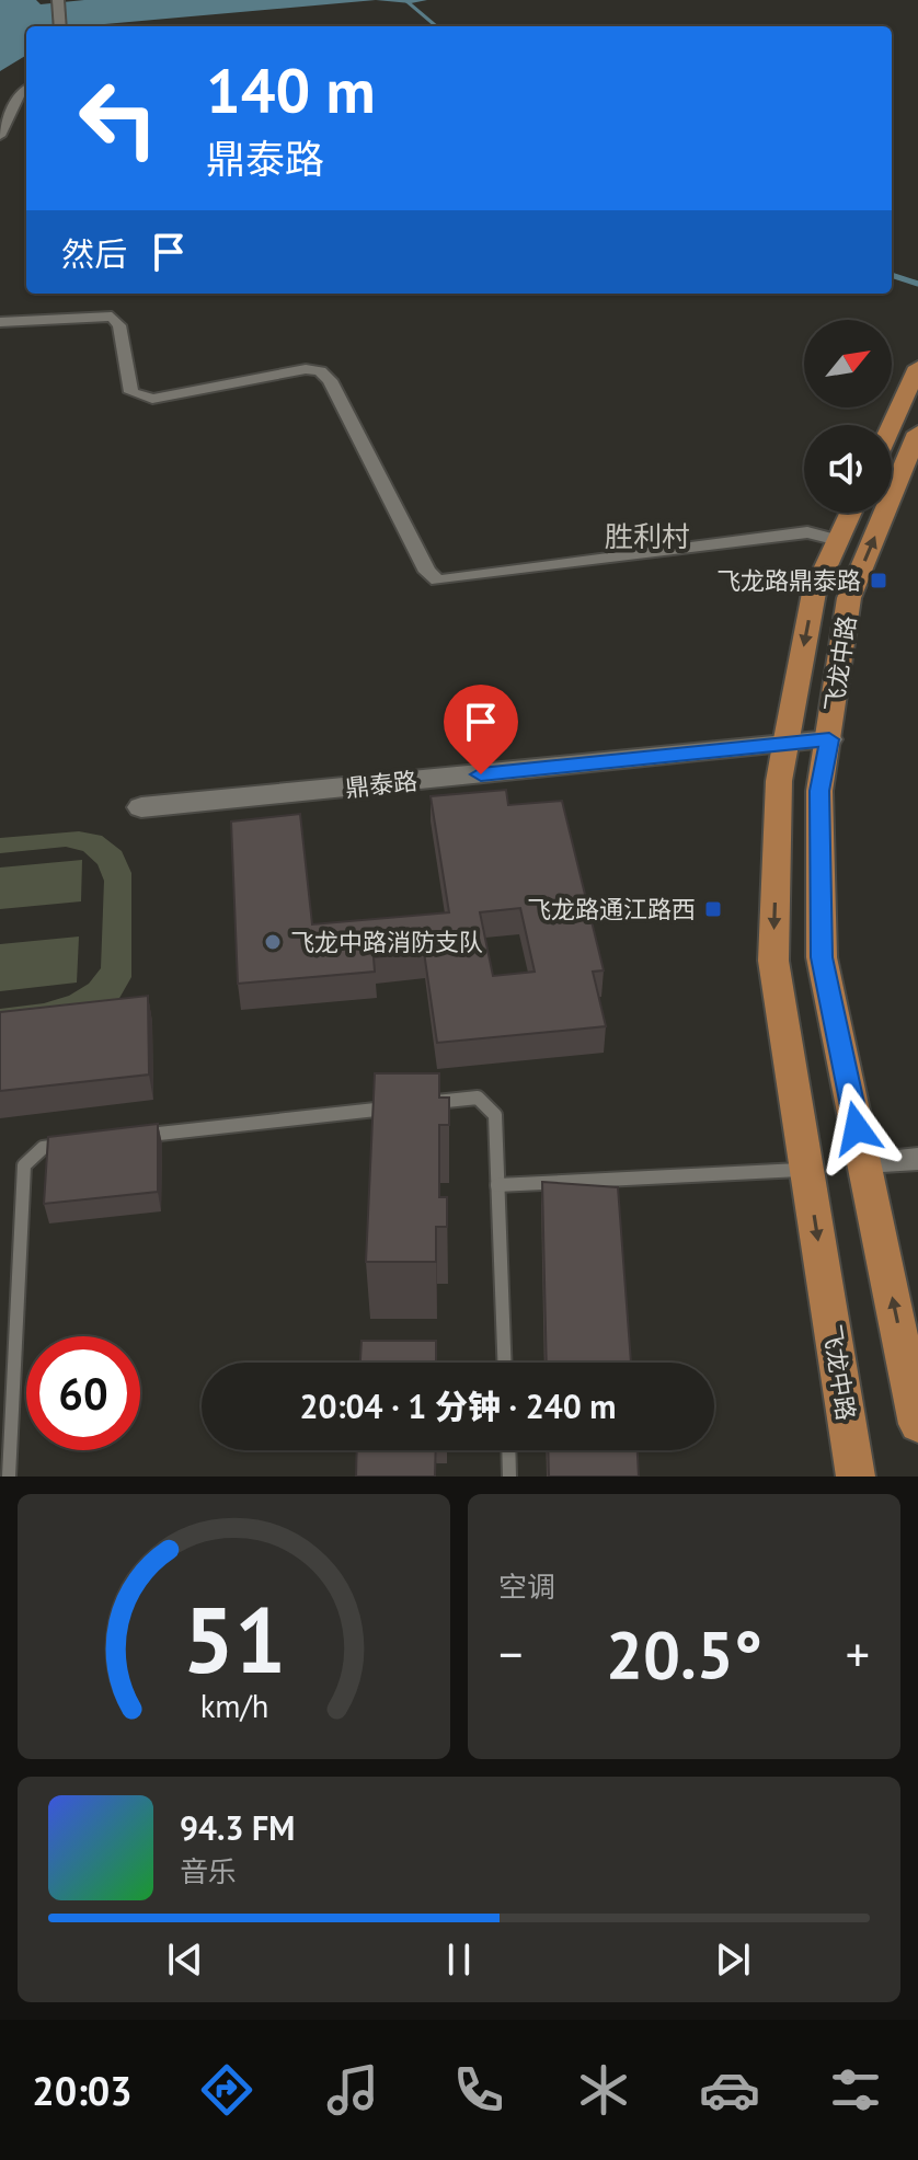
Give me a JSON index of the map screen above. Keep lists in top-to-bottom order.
{
  "streets": {
    "main road": ["飞龙中路"],
    "street": ["鼎泰路"]
  },
  "crossings": [
    ["飞龙中路", "鼎泰路"]
  ],
  "districts": ["胜利村"],
  "places": {
    "transit": ["飞龙路鼎泰路", "飞龙路通江路西"],
    "other": ["飞龙中路消防支队"]
  },
  "north": "top right",
  "page": {
    "turn": ["140 m", "鼎泰路"],
    "then": "然后",
    "limit": "60",
    "trip": "20:04 · 1 分钟 · 240 m",
    "tile": "空调",
    "heat": ["−", "20.5°", "+"],
    "song": ["94.3 FM", "音乐"],
    "tabs": "20:03",
    "gauge": ["51", "km/h"]
  }
}
